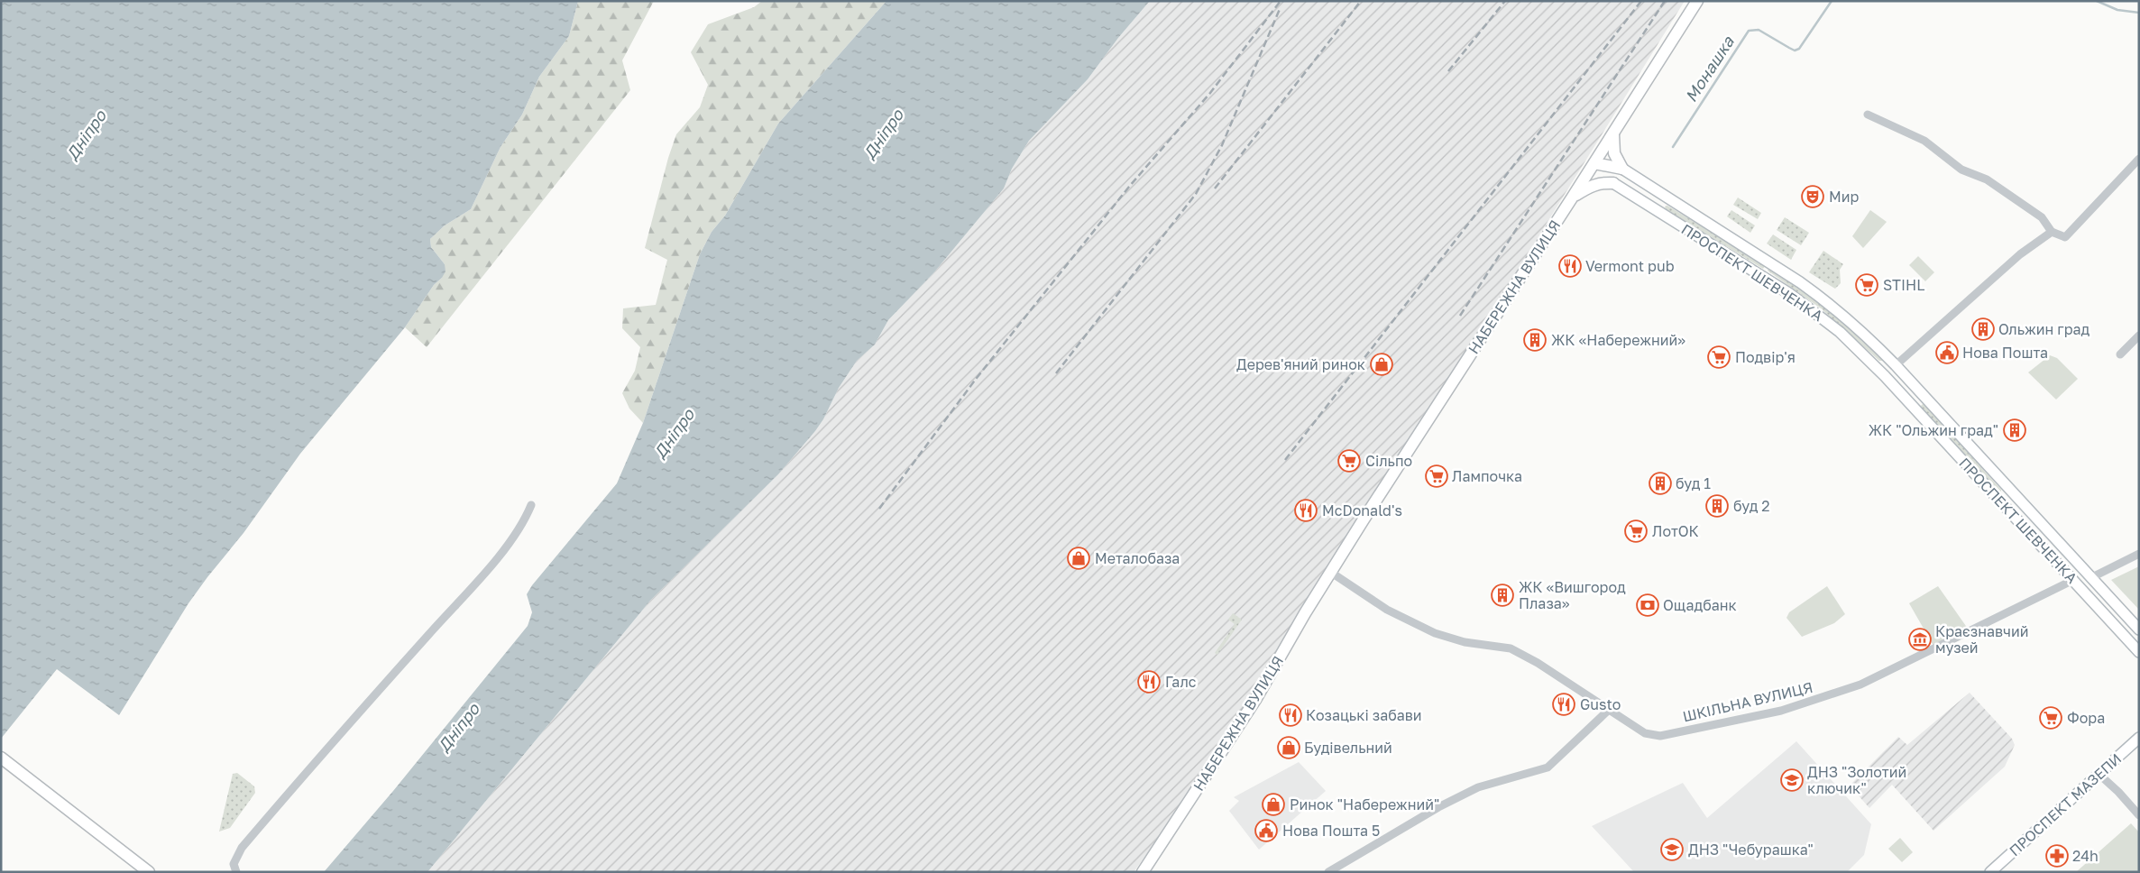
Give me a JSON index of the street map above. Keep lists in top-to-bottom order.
{
  "streets": {
    "main road": ["НАБЕРЕЖНА ВУЛИЦЯ"],
    "street": ["ПРОСПЕКТ ШЕВЧЕНКА", "ШКІЛЬНА ВУЛИЦЯ", "ПРОСПЕКТ МАЗЕПИ"]
  },
  "crossings": [
    ["ПРОСПЕКТ ШЕВЧЕНКА", "ШКІЛЬНА ВУЛИЦЯ"]
  ],
  "water": ["Монашка", "Дніпро"],
  "places": {
    "theatre": ["Мир"],
    "restaurant": [
      "Vermont pub",
      "McDonald's",
      "Галс",
      "Gusto",
      "Козацькі забави"
    ],
    "supermarket": [
      "STIHL",
      "Подвір'я",
      "Сільпо",
      "Лампочка",
      "ЛотОК",
      "Фора"
    ],
    "building": [
      "Ольжин град",
      "ЖК «Набережний»",
      "ЖК \"Ольжин град\"",
      "буд 1",
      "буд 2",
      "ЖК «Вишгород Плаза»"
    ],
    "public building": ["Нова Пошта", "Нова Пошта 5"],
    "shop": [
      "Дерев'яний ринок",
      "Металобаза",
      "Будівельний",
      "Ринок \"Набережний\""
    ],
    "bank": ["Ощадбанк"],
    "museum": ["Краєзнавчий музей"],
    "school or university": ["ДНЗ \"Золотий ключик\"", "ДНЗ \"Чебурашка\""],
    "pharmacy": ["24h"]
  }
}
